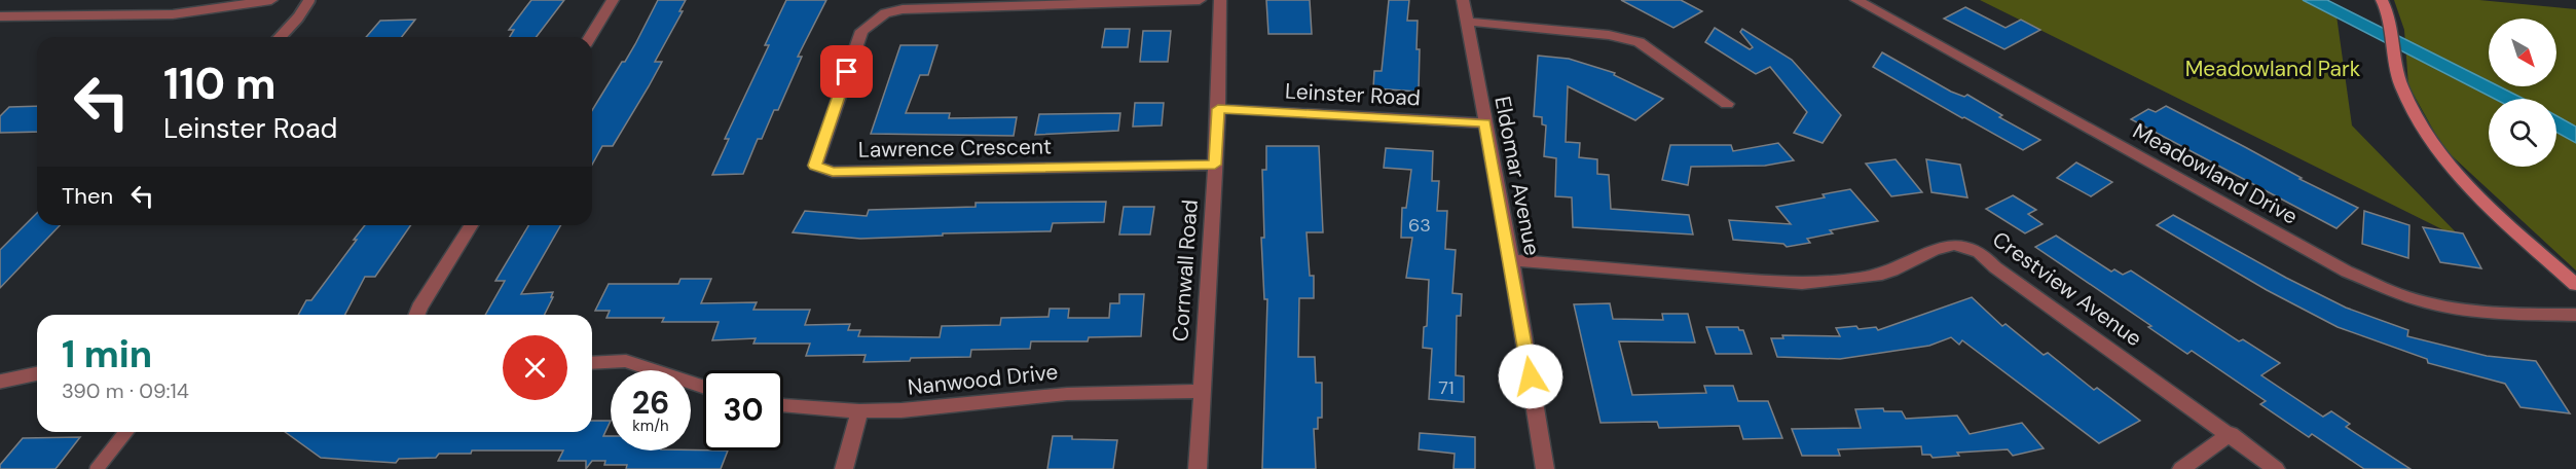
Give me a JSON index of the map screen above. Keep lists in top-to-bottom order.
{
  "streets": {
    "street": [
      "Leinster Road",
      "Lawrence Crescent",
      "Meadowland Drive",
      "Eldomar Avenue",
      "Cornwall Road",
      "Crestview Avenue",
      "Nanwood Drive"
    ]
  },
  "crossings": [
    ["Leinster Road", "Eldomar Avenue"],
    ["Leinster Road", "Cornwall Road"],
    ["Lawrence Crescent", "Cornwall Road"],
    ["Eldomar Avenue", "Crestview Avenue"],
    ["Cornwall Road", "Nanwood Drive"]
  ],
  "parks": ["Meadowland Park"],
  "house_numbers": ["63", "71"],
  "north": "bottom right",
  "page": {
    "turn": ["110 m", "Leinster Road"],
    "then": "Then",
    "heading": ["1 min", "390 m · 09:14"],
    "speed": "26 km/h",
    "limit": "30"
  }
}
